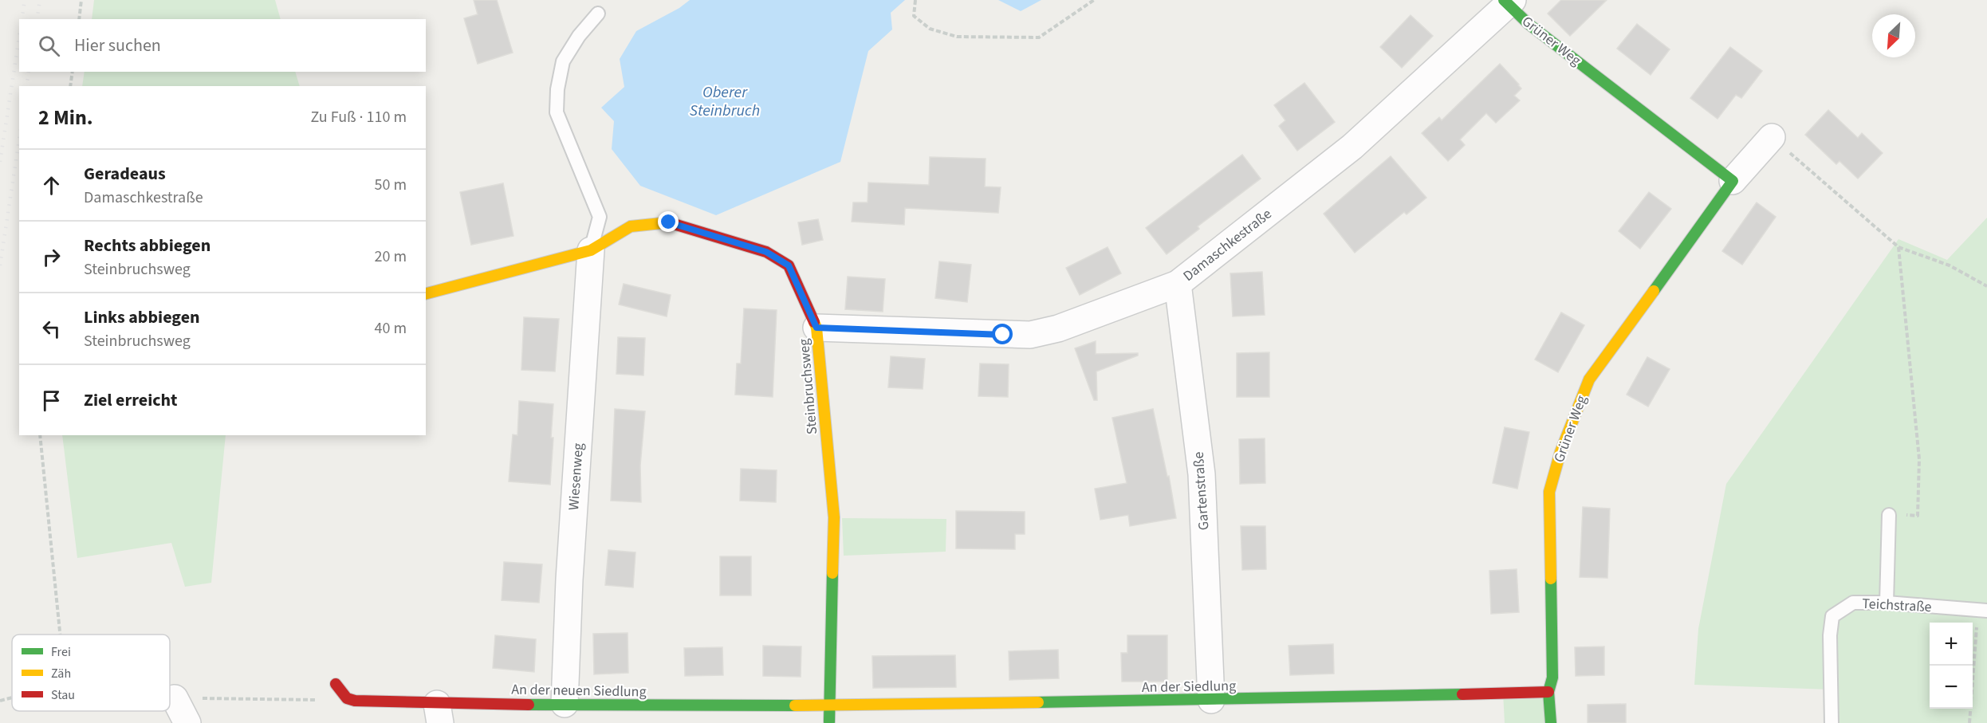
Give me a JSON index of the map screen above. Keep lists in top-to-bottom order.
{
  "streets": {
    "street": [
      "Grüner Weg",
      "Damaschkestraße",
      "Steinbruchsweg",
      "Wiesenweg",
      "Gartenstraße",
      "An der Siedlung",
      "An der neuen Siedlung"
    ],
    "lane": ["Teichstraße"]
  },
  "crossings": [
    ["Grüner Weg", "Damaschkestraße"],
    ["Grüner Weg", "An der Siedlung"],
    ["Damaschkestraße", "Steinbruchsweg"],
    ["Damaschkestraße", "Gartenstraße"],
    ["Steinbruchsweg", "Wiesenweg"],
    ["Steinbruchsweg", "An der Siedlung"],
    ["Steinbruchsweg", "An der neuen Siedlung"],
    ["Wiesenweg", "An der neuen Siedlung"],
    ["Gartenstraße", "An der Siedlung"],
    ["An der Siedlung", "An der neuen Siedlung"]
  ],
  "water": ["Oberer Steinbruch"],
  "legend": ["Frei", "Zäh", "Stau"],
  "north": "bottom left",
  "page": {
    "search": "Hier suchen",
    "heading": ["2 Min.", "Zu Fuß · 110 m"],
    "list": [
      ["Geradeaus", "Damaschkestraße", "50 m"],
      ["Rechts abbiegen", "Steinbruchsweg", "20 m"],
      ["Links abbiegen", "Steinbruchsweg", "40 m"],
      "Ziel erreicht"
    ],
    "map_buttons": ["+", "−"]
  }
}
